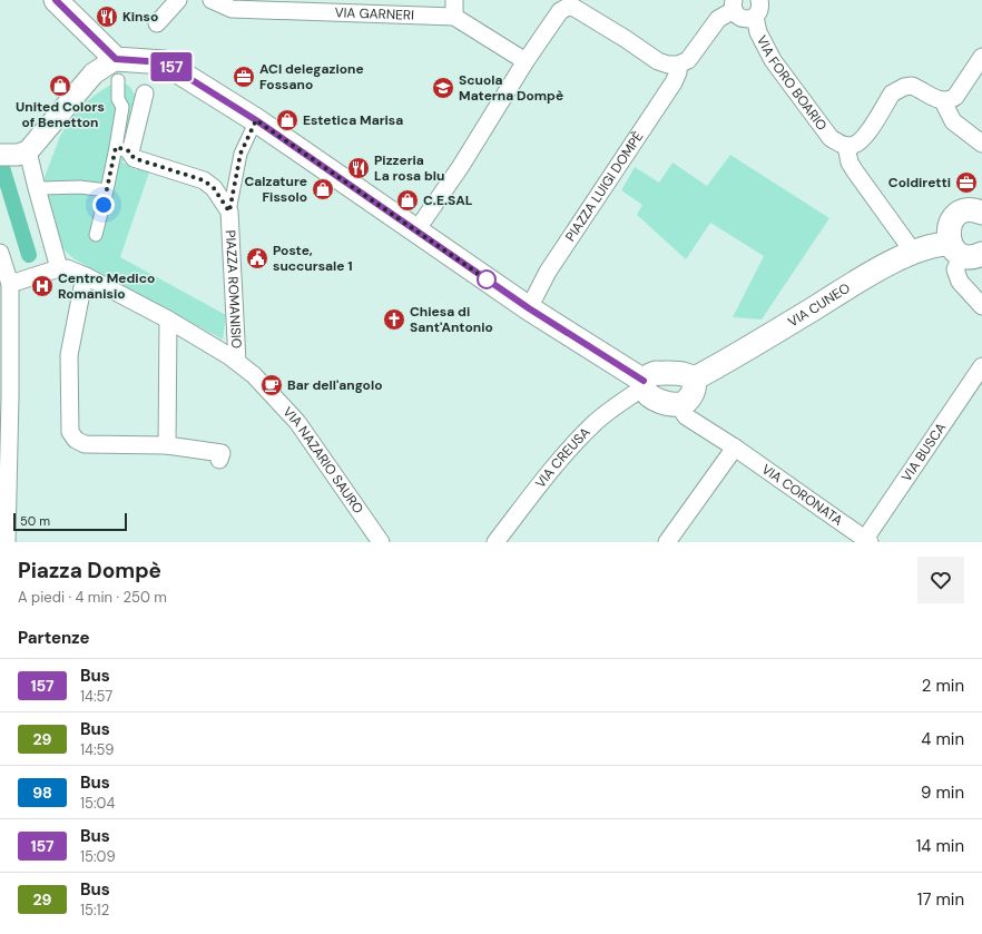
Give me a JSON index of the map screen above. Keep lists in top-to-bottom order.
{
  "streets": {
    "main road": ["VIA CUNEO"],
    "street": [
      "VIA GARNERI",
      "VIA FORO BOARIO",
      "PIAZZA LUIGI DOMPÈ",
      "PIAZZA ROMANISIO",
      "VIA BUSCA",
      "VIA CREUSA",
      "VIA NAZARIO SAURO",
      "VIA CORONATA"
    ]
  },
  "crossings": [
    ["PIAZZA ROMANISIO", "VIA NAZARIO SAURO"],
    ["VIA CUNEO", "VIA CREUSA"],
    ["VIA CUNEO", "VIA CORONATA"],
    ["VIA BUSCA", "VIA CORONATA"],
    ["VIA CREUSA", "VIA CORONATA"]
  ],
  "places": {
    "restaurant": ["Kinso", "Pizzeria La rosa blu"],
    "office": ["ACI delegazione Fossano", "Coldiretti"],
    "shop": [
      "United Colors of Benetton",
      "Estetica Marisa",
      "Calzature Fissolo",
      "C.E.SAL"
    ],
    "school or university": ["Scuola Materna Dompè"],
    "public building": ["Poste, succursale 1"],
    "hospital": ["Centro Medico Romanisio"],
    "church": ["Chiesa di Sant'Antonio"],
    "cafe": ["Bar dell'angolo"]
  },
  "lines": ["bus line 157"],
  "scale_bar": "50 m",
  "page": {
    "on_map": "157",
    "scale": "50 m",
    "heading": [
      ["Piazza Dompè", "A piedi · 4 min · 250 m"],
      "Partenze"
    ],
    "list": [
      {
        "mark": "157",
        "name": "Bus",
        "note": "14:57",
        "value": "2 min"
      },
      {
        "mark": "29",
        "name": "Bus",
        "note": "14:59",
        "value": "4 min"
      },
      {
        "mark": "98",
        "name": "Bus",
        "note": "15:04",
        "value": "9 min"
      },
      {
        "mark": "157",
        "name": "Bus",
        "note": "15:09",
        "value": "14 min"
      },
      {
        "mark": "29",
        "name": "Bus",
        "note": "15:12",
        "value": "17 min"
      }
    ]
  }
}
